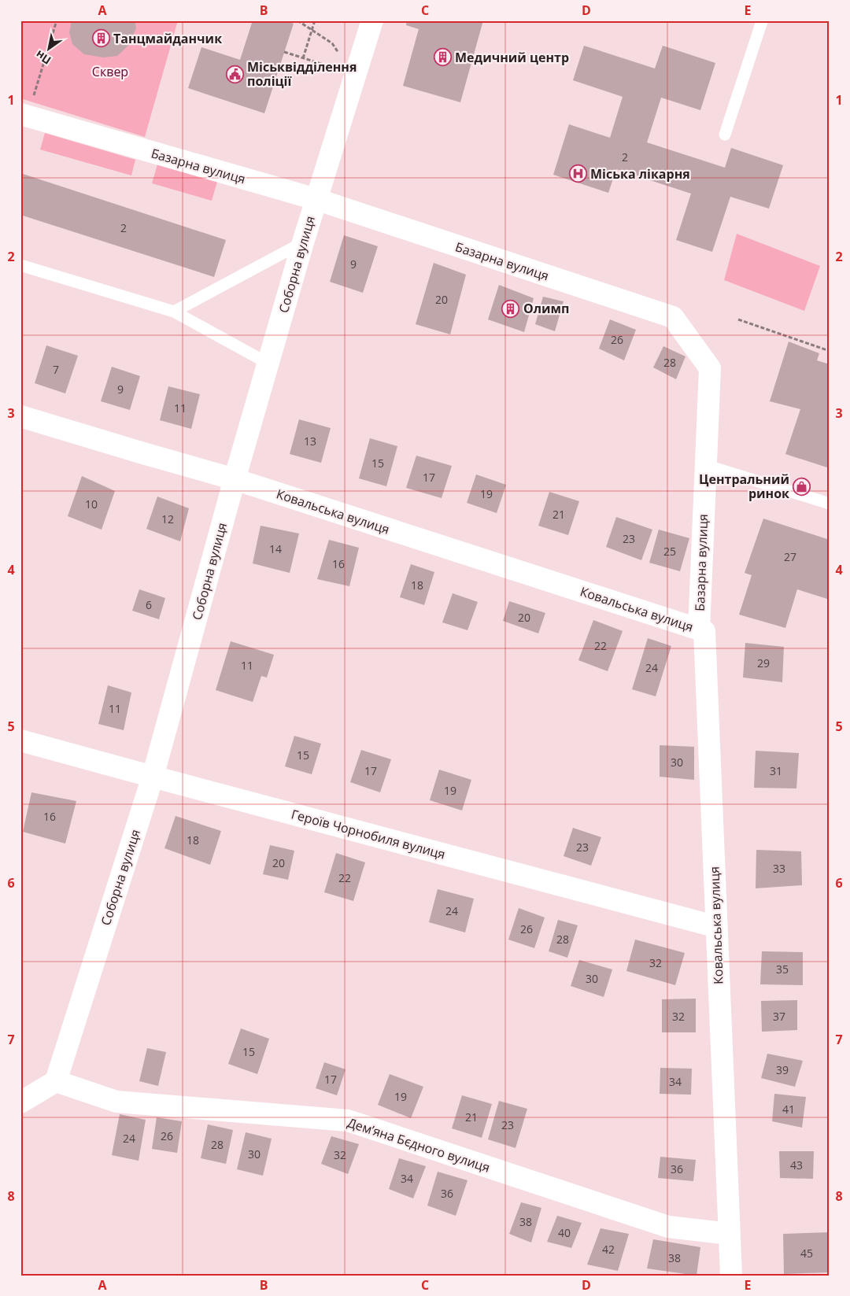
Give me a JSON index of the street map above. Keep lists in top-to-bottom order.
{
  "streets": {
    "street": [
      "Базарна вулиця",
      "Соборна вулиця",
      "Ковальська вулиця",
      "Героїв Чорнобиля вулиця",
      "Дем’яна Бєдного вулиця"
    ]
  },
  "crossings": [
    ["Базарна вулиця", "Соборна вулиця"],
    ["Базарна вулиця", "Ковальська вулиця"],
    ["Соборна вулиця", "Ковальська вулиця"],
    ["Соборна вулиця", "Героїв Чорнобиля вулиця"],
    ["Соборна вулиця", "Дем’яна Бєдного вулиця"],
    ["Ковальська вулиця", "Героїв Чорнобиля вулиця"],
    ["Ковальська вулиця", "Дем’яна Бєдного вулиця"]
  ],
  "parks": ["Сквер"],
  "places": {
    "building": ["Танцмайданчик", "Медичний центр", "Олимп"],
    "public building": ["Міськвідділення поліції"],
    "hospital": ["Міська лікарня"],
    "shop": ["Центральний ринок"]
  },
  "house_numbers": [
    "2",
    "2",
    "9",
    "20",
    "26",
    "28",
    "7",
    "9",
    "11",
    "13",
    "15",
    "17",
    "19",
    "10",
    "21",
    "12",
    "23",
    "14",
    "25",
    "27",
    "16",
    "18",
    "6",
    "20",
    "22",
    "29",
    "11",
    "24",
    "11",
    "15",
    "30",
    "17",
    "31",
    "19",
    "16",
    "18",
    "23",
    "20",
    "33",
    "22",
    "24",
    "26",
    "28",
    "32",
    "35",
    "30",
    "32",
    "37",
    "15",
    "39",
    "17",
    "34",
    "19",
    "41",
    "21",
    "23",
    "26",
    "24",
    "28",
    "30",
    "32",
    "43",
    "36",
    "34",
    "36",
    "38",
    "40",
    "42",
    "45",
    "38"
  ],
  "north": "bottom left",
  "grid": {
    "columns": [
      "A",
      "B",
      "C",
      "D",
      "E"
    ],
    "rows": [
      "1",
      "2",
      "3",
      "4",
      "5",
      "6",
      "7",
      "8"
    ]
  }
}
